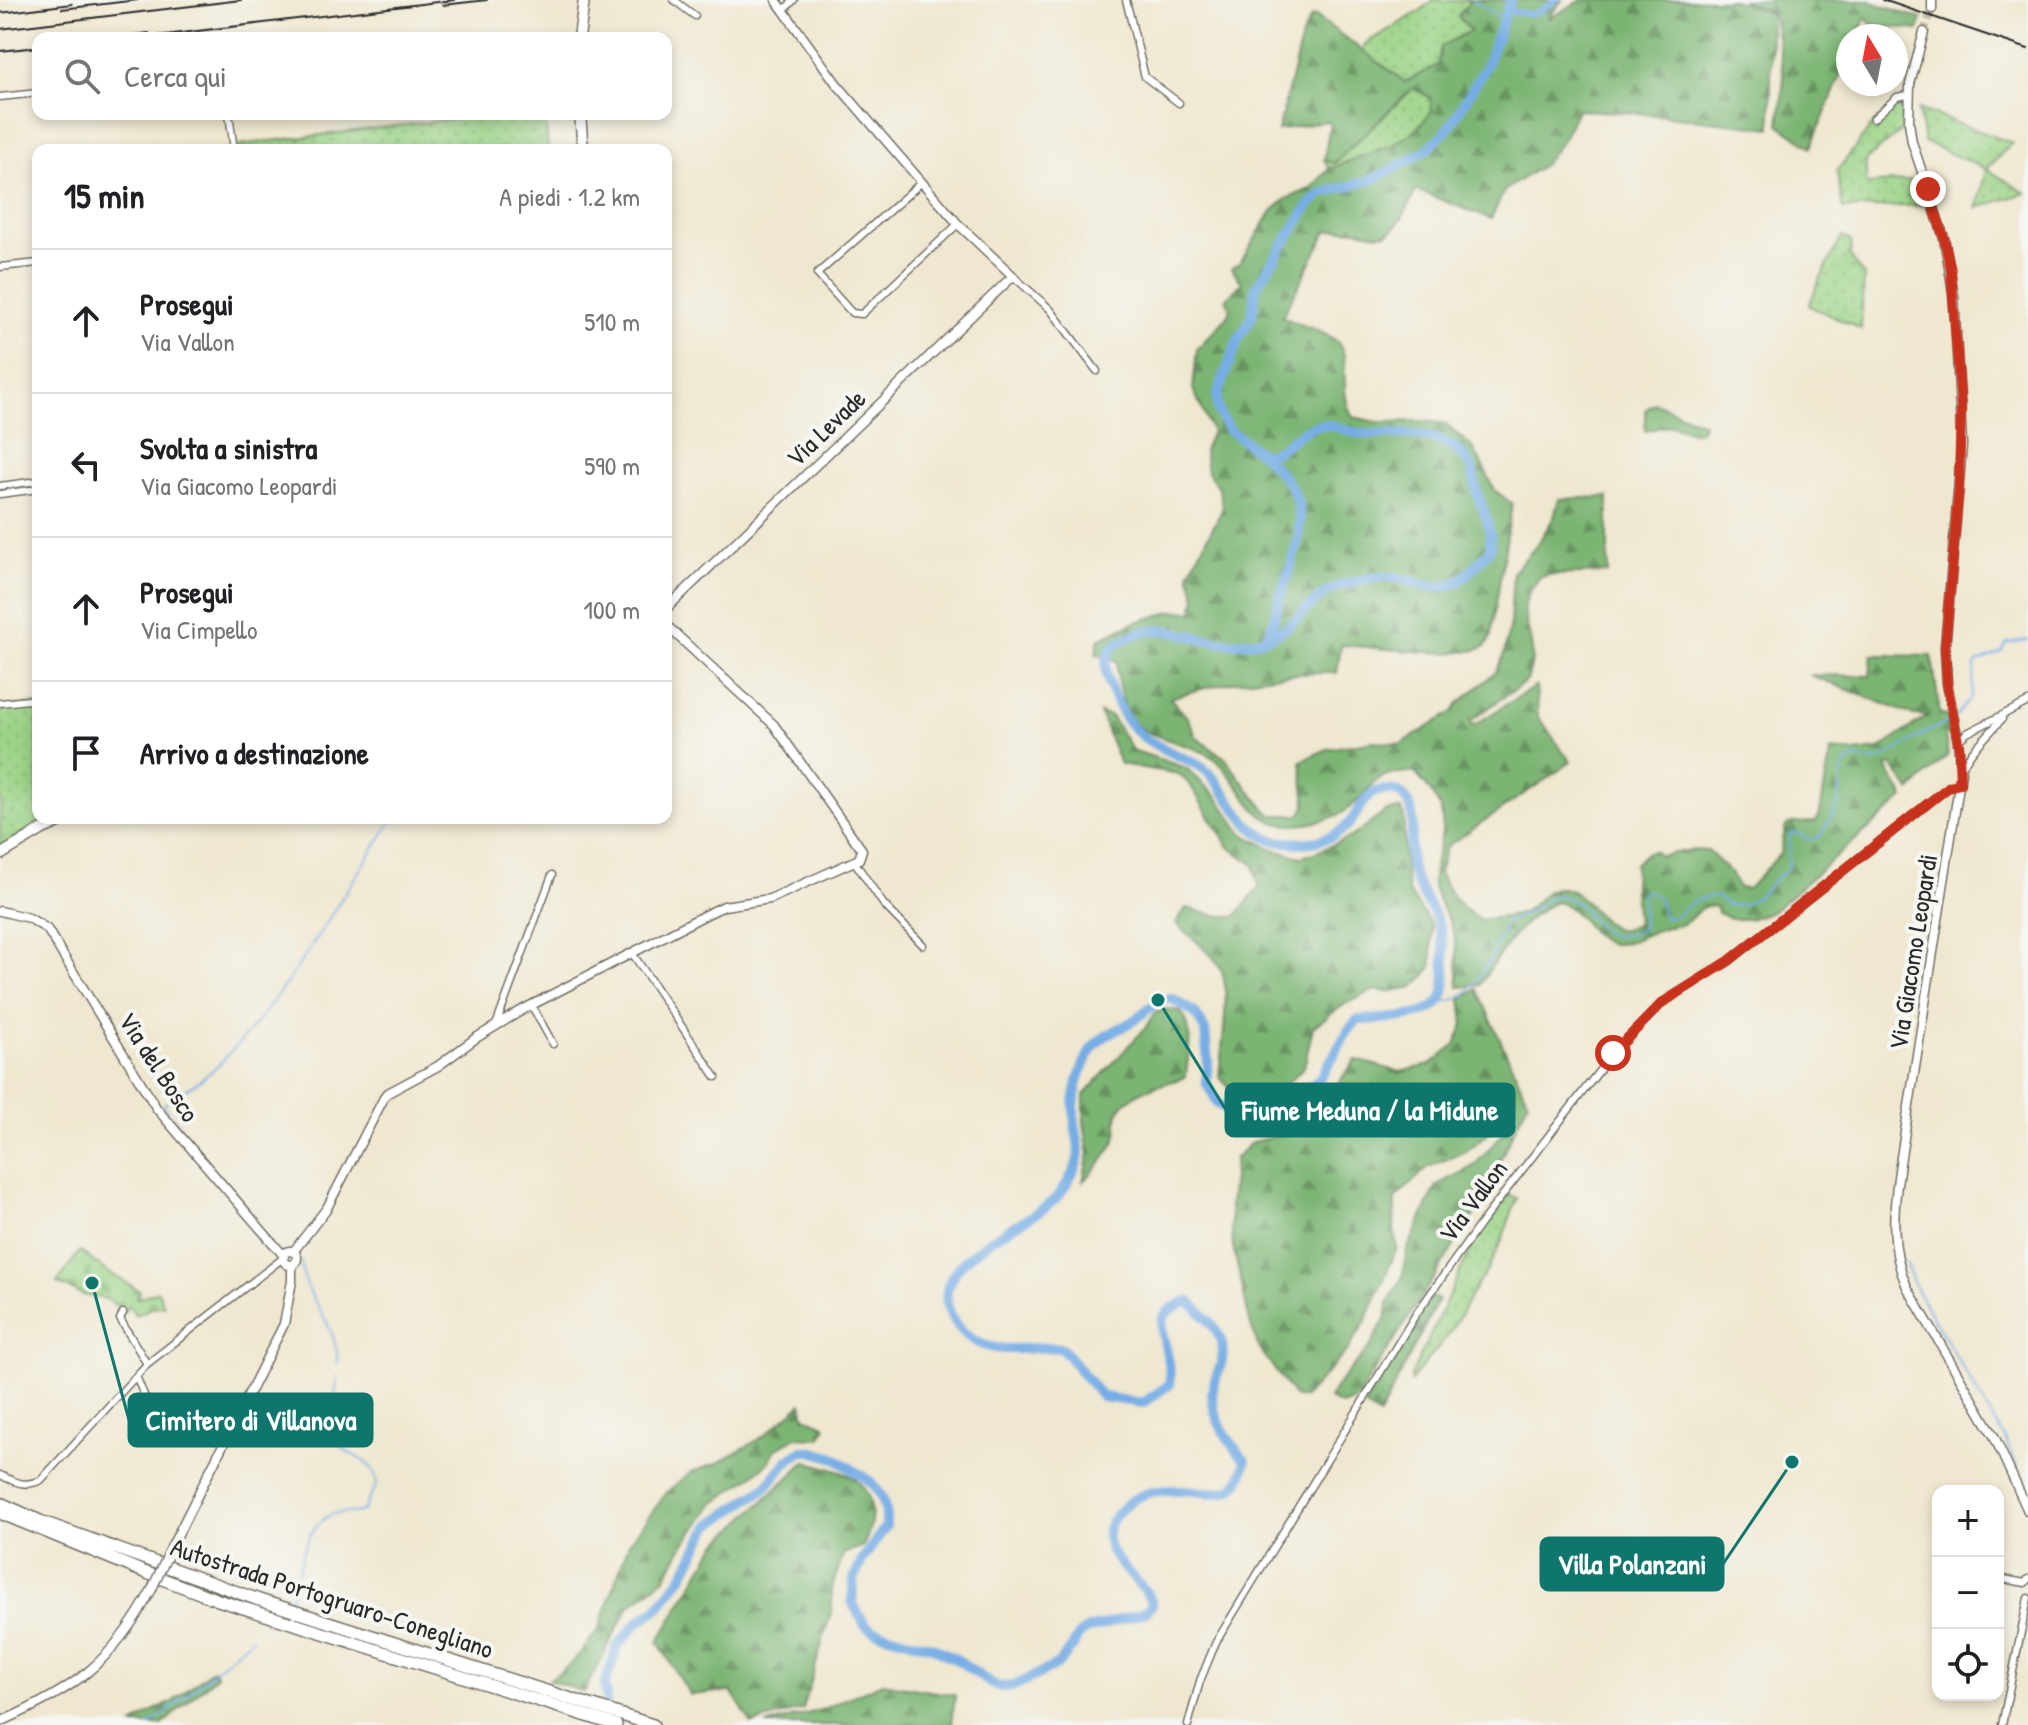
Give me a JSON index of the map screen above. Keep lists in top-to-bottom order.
{
  "streets": {
    "highway": ["Autostrada Portogruaro-Conegliano"],
    "street": [
      "Via Levade",
      "Via Giacomo Leopardi",
      "Via del Bosco",
      "Via Vallon"
    ]
  },
  "crossings": [
    ["Via Giacomo Leopardi", "Via Vallon"]
  ],
  "places": ["Fiume Meduna / la Midune", "Cimitero di Villanova", "Villa Polanzani"],
  "north": "top",
  "page": {
    "search": "Cerca qui",
    "heading": ["15 min", "A piedi · 1.2 km"],
    "list": [
      ["Prosegui", "Via Vallon", "510 m"],
      ["Svolta a sinistra", "Via Giacomo Leopardi", "590 m"],
      ["Prosegui", "Via Cimpello", "100 m"],
      "Arrivo a destinazione"
    ],
    "map_buttons": ["+", "−"]
  }
}
